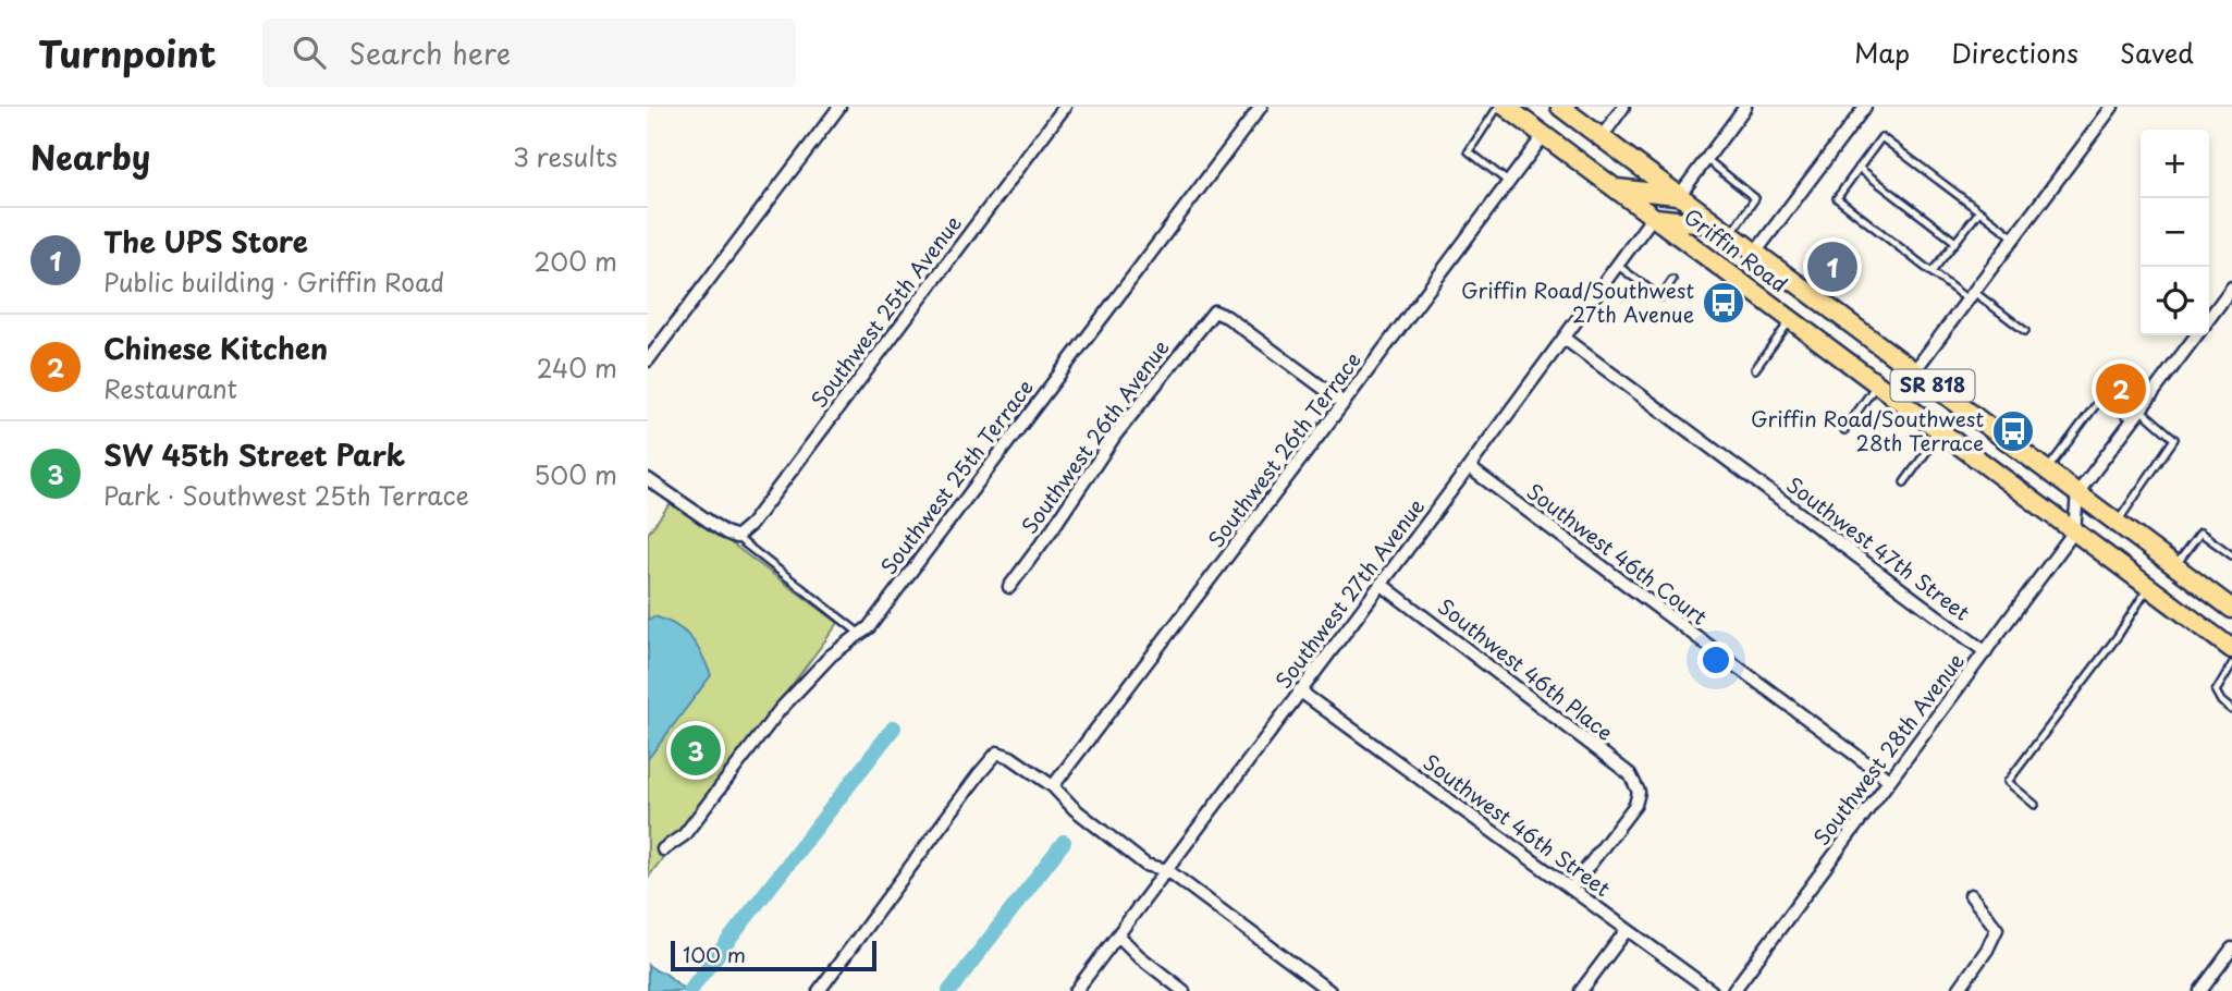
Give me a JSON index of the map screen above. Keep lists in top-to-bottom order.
{
  "streets": {
    "main road": ["Griffin Road", "SR 818"],
    "street": [
      "Southwest 25th Avenue",
      "Southwest 26th Avenue",
      "Southwest 26th Terrace",
      "Southwest 25th Terrace",
      "Southwest 47th Street",
      "Southwest 46th Court",
      "Southwest 27th Avenue",
      "Southwest 46th Place",
      "Southwest 28th Avenue",
      "Southwest 46th Street"
    ]
  },
  "crossings": [
    ["Griffin Road", "Southwest 26th Terrace"],
    ["Griffin Road", "Southwest 27th Avenue"],
    ["Griffin Road", "Southwest 28th Avenue"],
    ["Southwest 26th Avenue", "Southwest 26th Terrace"],
    ["Southwest 47th Street", "Southwest 27th Avenue"],
    ["Southwest 47th Street", "Southwest 28th Avenue"],
    ["Southwest 46th Court", "Southwest 27th Avenue"],
    ["Southwest 46th Court", "Southwest 28th Avenue"],
    ["Southwest 27th Avenue", "Southwest 46th Place"],
    ["Southwest 27th Avenue", "Southwest 46th Street"],
    ["Southwest 46th Place", "Southwest 46th Street"]
  ],
  "places": {
    "bus stop": ["Griffin Road/Southwest 27th Avenue", "Griffin Road/Southwest 28th Terrace"]
  },
  "scale_bar": "100 m",
  "page": {
    "header": "Turnpoint",
    "search": "Search here",
    "nav": ["Map", "Directions", "Saved"],
    "heading": ["Nearby", "3 results"],
    "map_buttons": ["+", "−"],
    "list": [
      {
        "mark": "1",
        "name": "The UPS Store",
        "note": "Public building · Griffin Road",
        "value": "200 m"
      },
      {
        "mark": "2",
        "name": "Chinese Kitchen",
        "note": "Restaurant",
        "value": "240 m"
      },
      {
        "mark": "3",
        "name": "SW 45th Street Park",
        "note": "Park · Southwest 25th Terrace",
        "value": "500 m"
      }
    ],
    "pins": ["1", "2", "3"],
    "scale": "100 m"
  }
}
